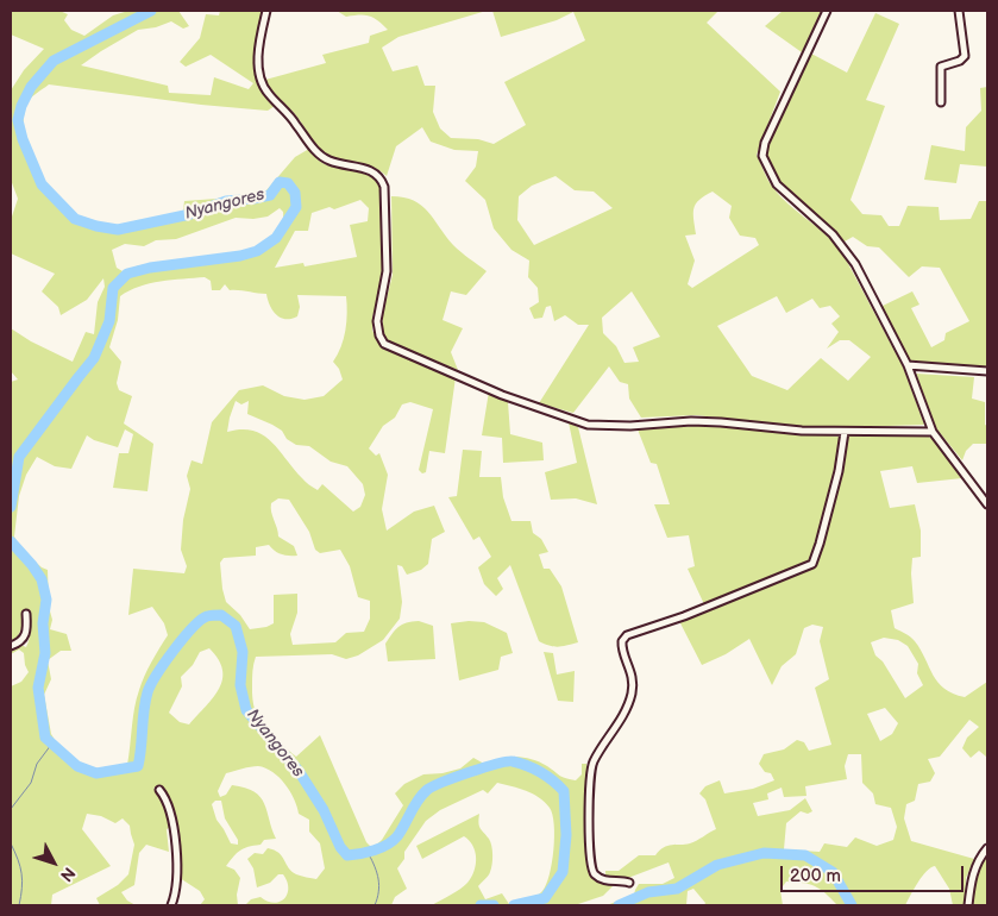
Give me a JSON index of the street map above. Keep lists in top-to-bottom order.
{
  "water": ["Nyangores"],
  "scale_bar": "200 m",
  "north": "bottom right"
}
